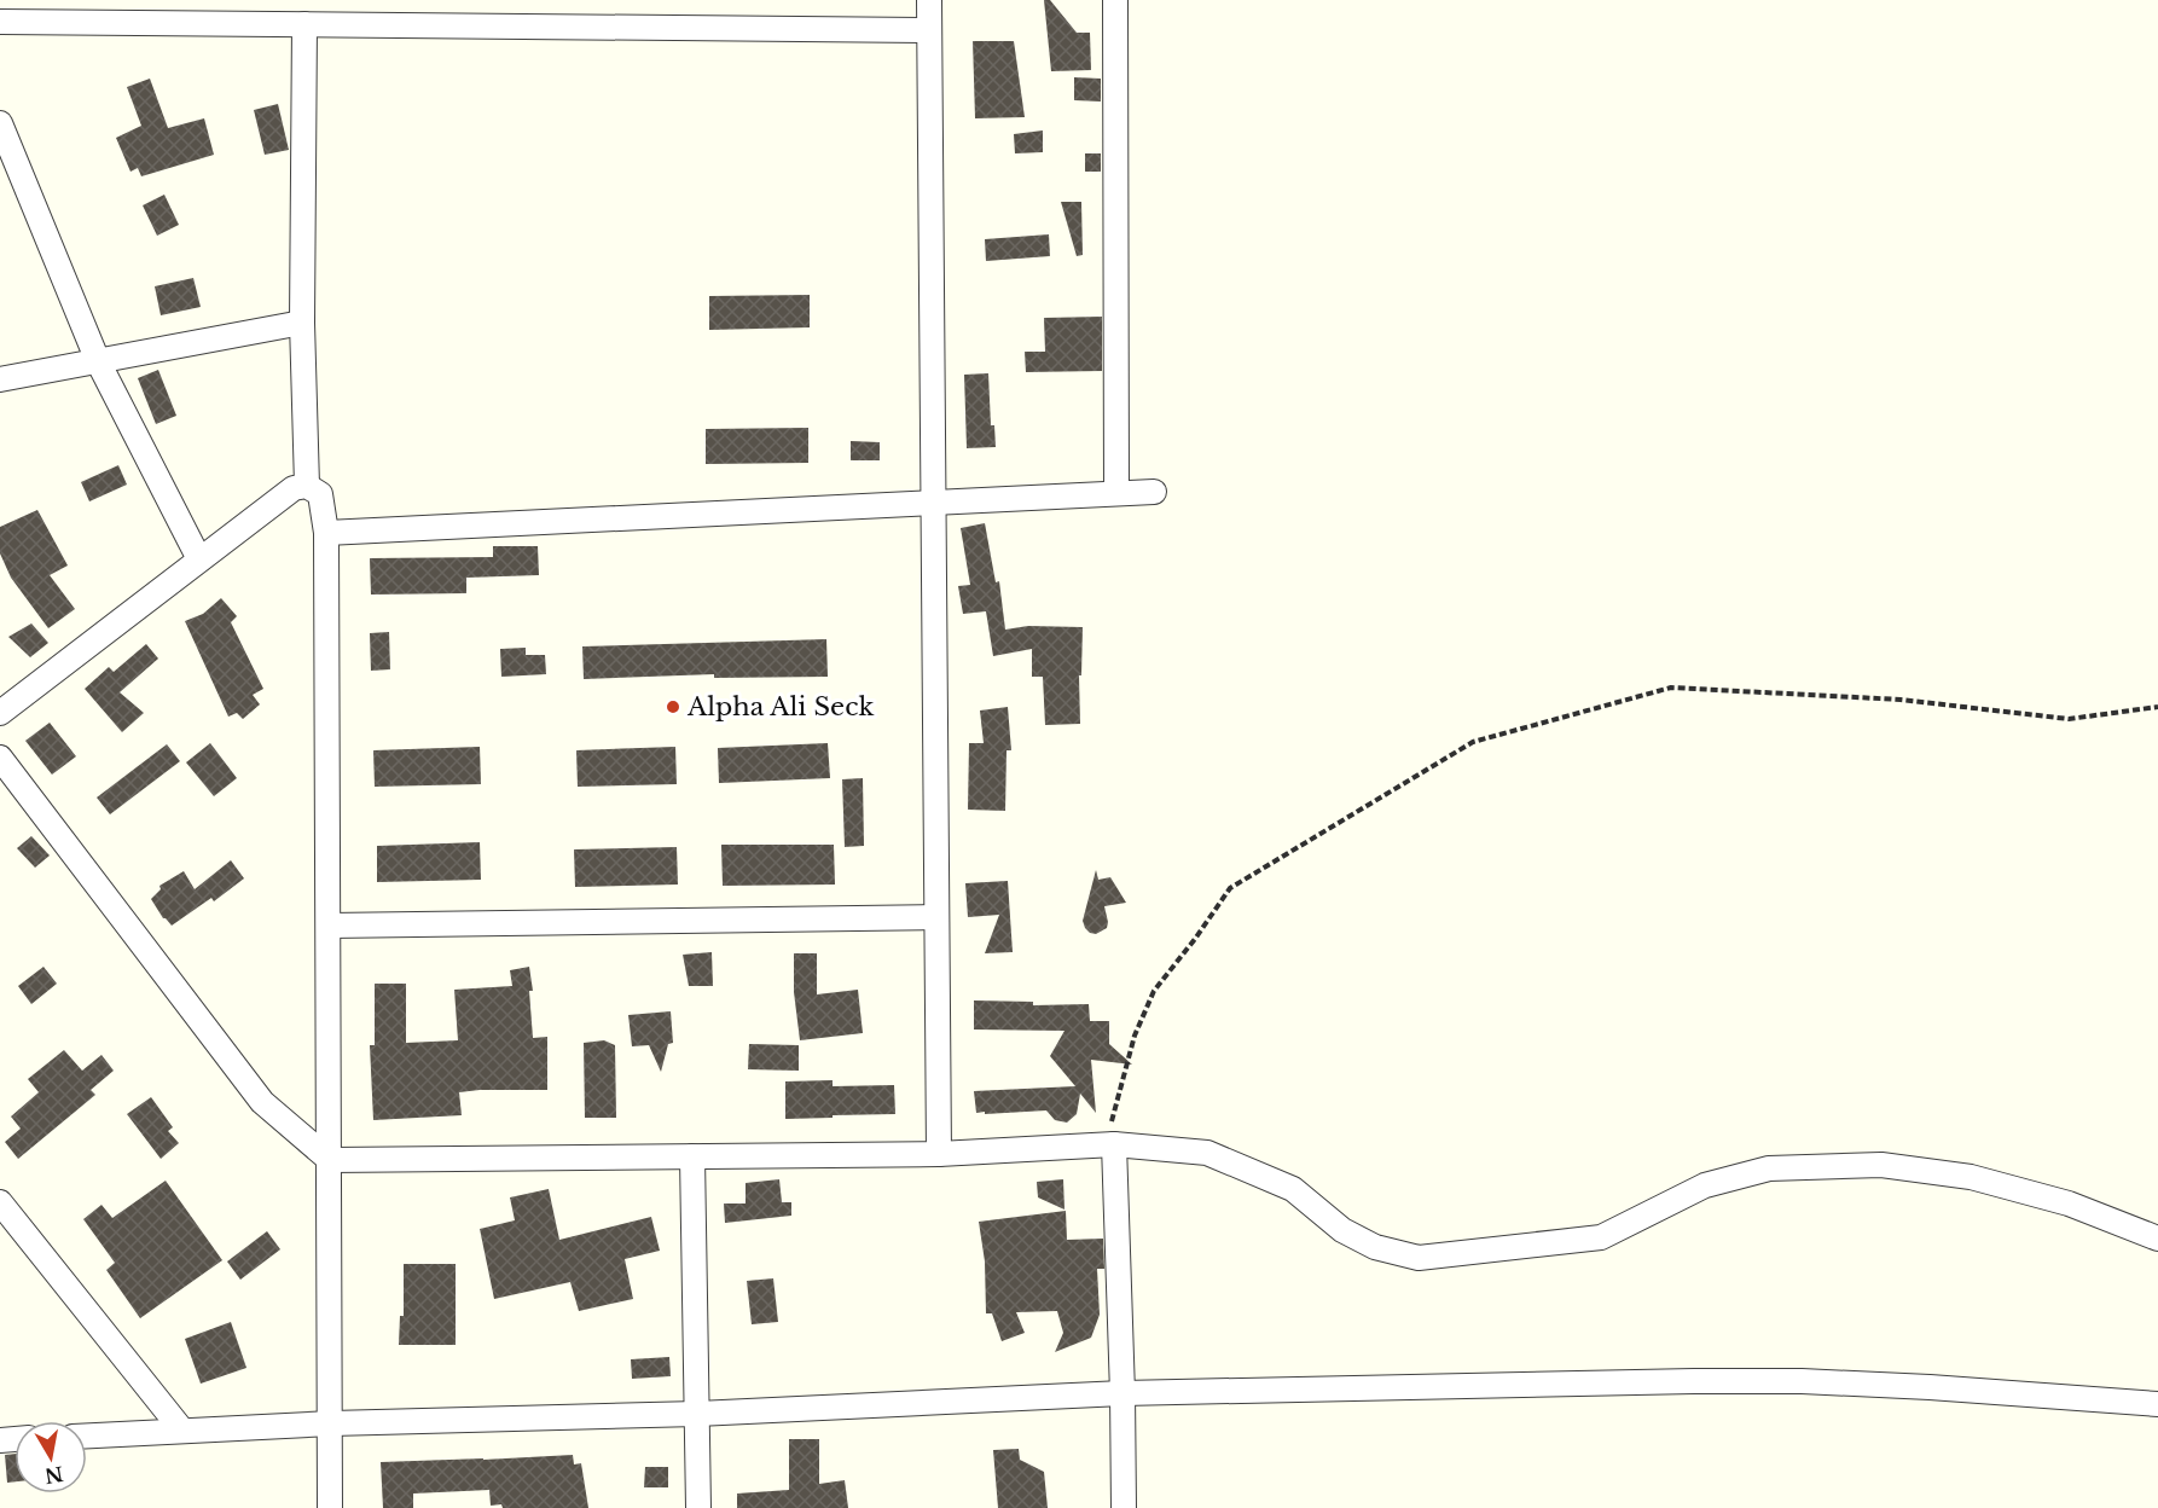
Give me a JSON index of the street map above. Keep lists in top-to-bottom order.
{
  "places": ["Alpha Ali Seck"],
  "north": "bottom"
}
